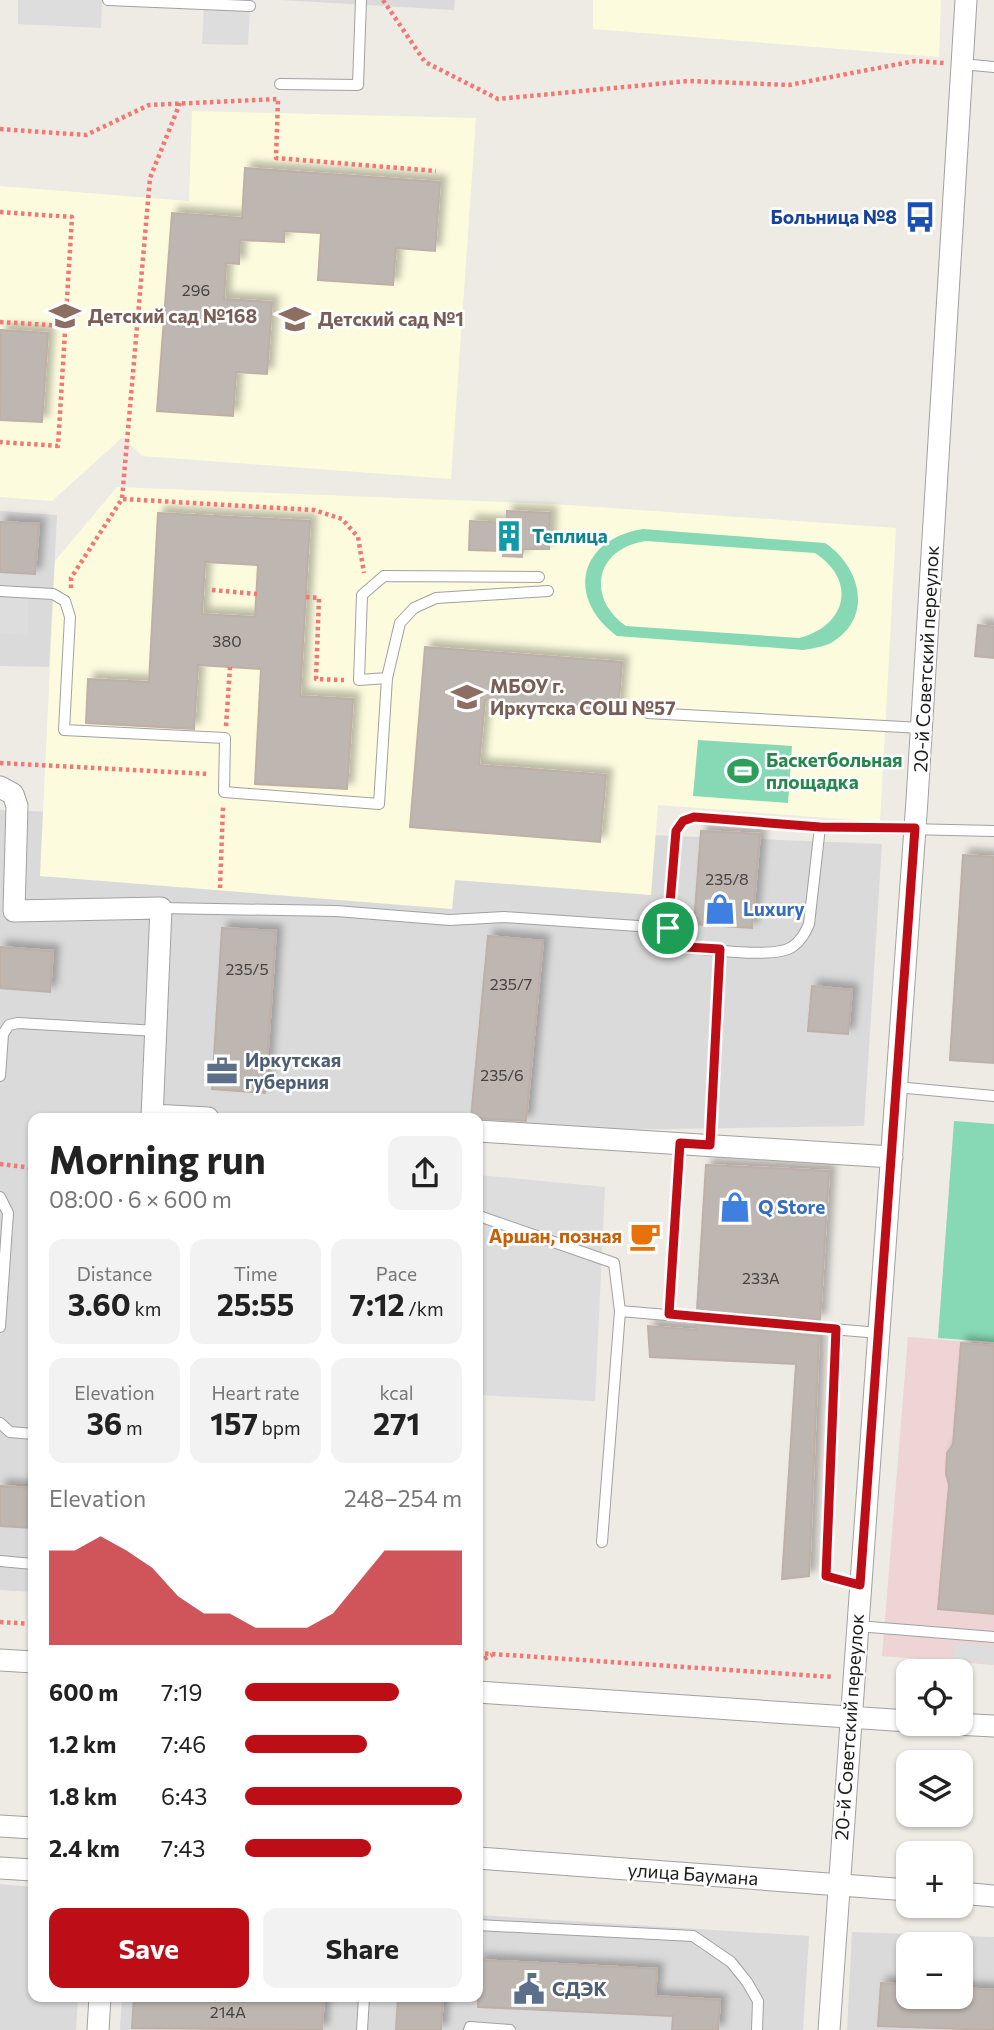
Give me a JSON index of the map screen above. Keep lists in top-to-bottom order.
{
  "streets": {
    "street": ["20-й Советский переулок", "улица Баумана"]
  },
  "crossings": [
    ["20-й Советский переулок", "улица Баумана"]
  ],
  "places": {
    "bus stop": ["Больница №8"],
    "school or university": ["Детский сад №168", "Детский сад №1", "МБОУ г. Иркутска СОШ №57"],
    "building": ["Теплица"],
    "sports": ["Баскетбольная площадка"],
    "shop": ["Luxury", "Q Store"],
    "office": ["Иркутская губерния"],
    "cafe": ["Аршан, позная"],
    "public building": ["СДЭК"]
  },
  "house_numbers": [
    "296",
    "380",
    "235/8",
    "235/5",
    "235/7",
    "235/6",
    "233А",
    "214А"
  ],
  "page": {
    "heading": ["Morning run", "08:00 · 6 × 600 m"],
    "stats": [
      ["Distance", "3.60 km"],
      ["Time", "25:55"],
      ["Pace", "7:12 /km"],
      ["Elevation", "36 m"],
      ["Heart rate", "157 bpm"],
      ["kcal", "271"]
    ],
    "chart": ["Elevation", "248–254 m"],
    "map_buttons": ["+", "−"],
    "list": [
      {
        "name": "600 m",
        "note": "7:19"
      },
      {
        "name": "1.2 km",
        "note": "7:46"
      },
      {
        "name": "1.8 km",
        "note": "6:43"
      },
      {
        "name": "2.4 km",
        "note": "7:43"
      }
    ],
    "buttons": ["Save", "Share"]
  }
}
